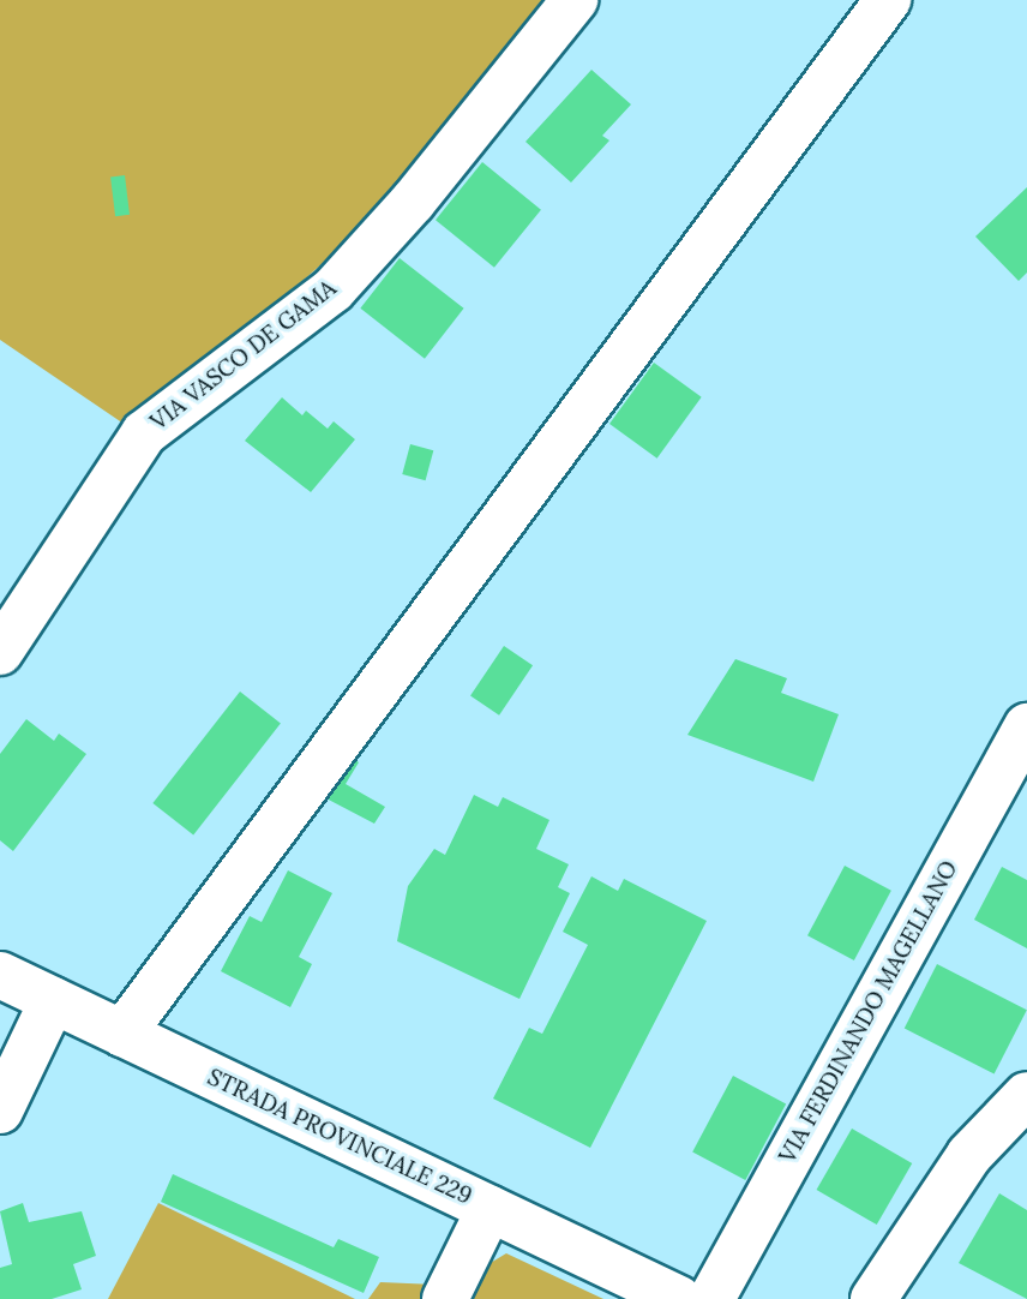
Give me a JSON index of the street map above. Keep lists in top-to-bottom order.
{
  "streets": {
    "street": ["VIA VASCO DE GAMA", "VIA FERDINANDO MAGELLANO", "STRADA PROVINCIALE 229"]
  }
}
